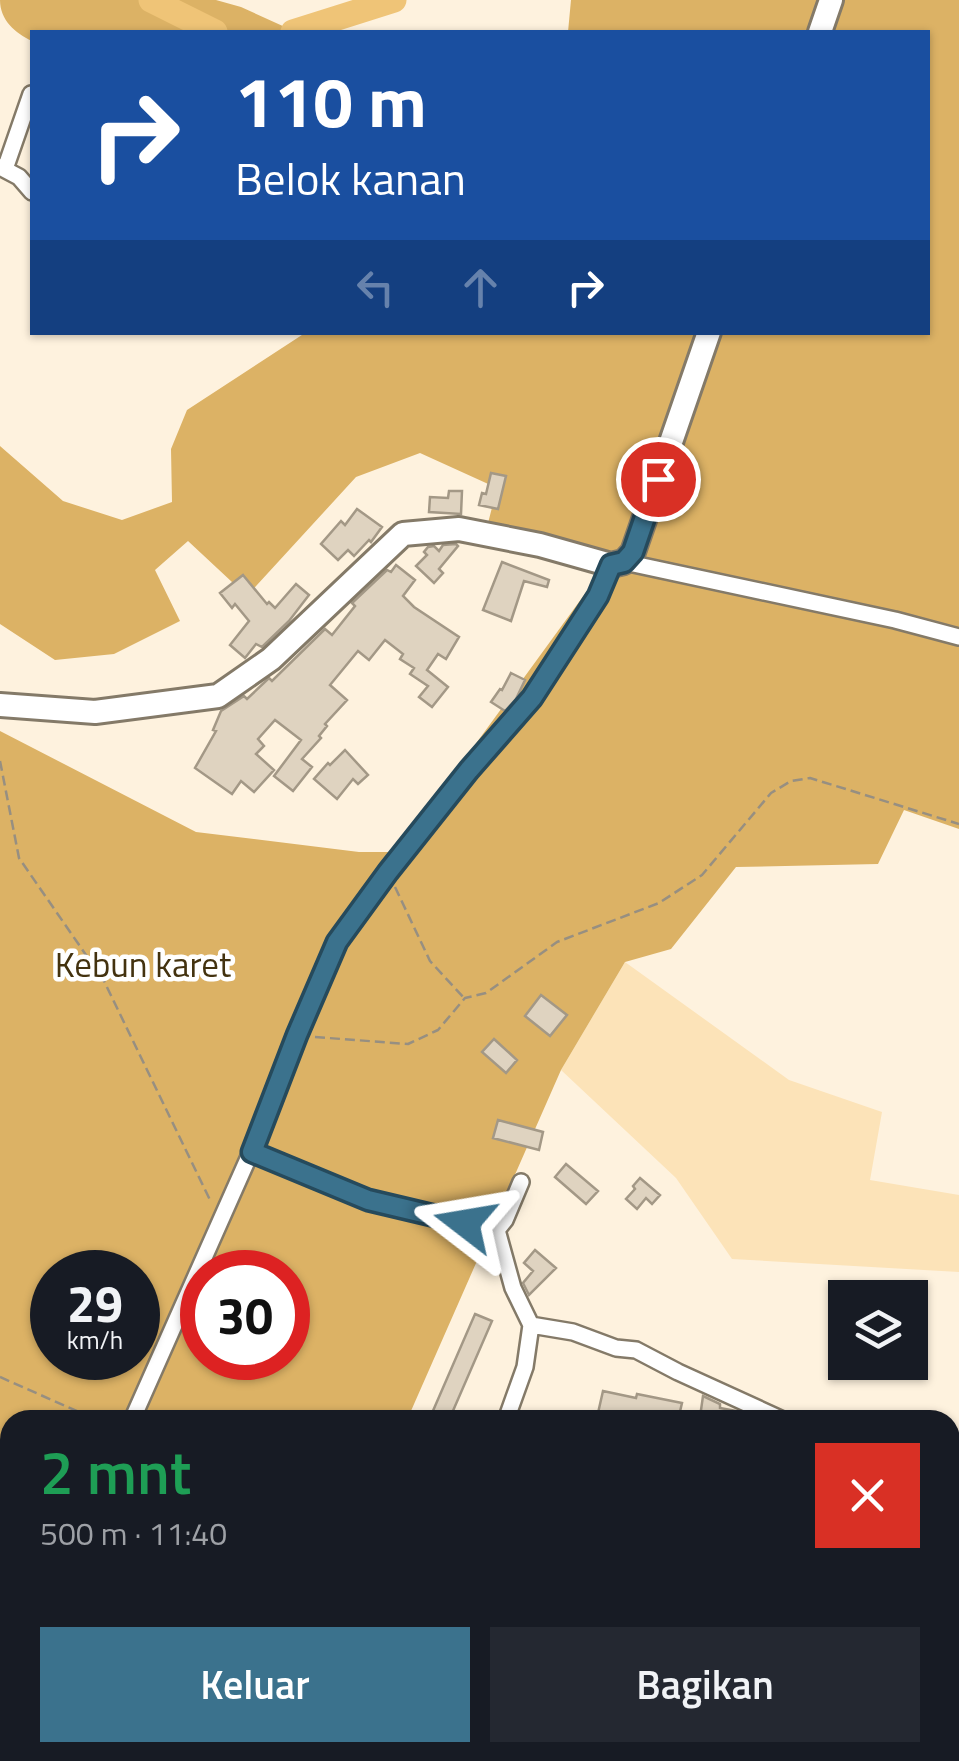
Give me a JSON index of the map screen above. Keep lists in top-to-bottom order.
{
  "parks": ["Kebun karet"],
  "page": {
    "turn": ["110 m", "Belok kanan"],
    "speed": "29 km/h",
    "limit": "30",
    "heading": ["2 mnt", "500 m · 11:40"],
    "buttons": ["Keluar", "Bagikan"]
  }
}
